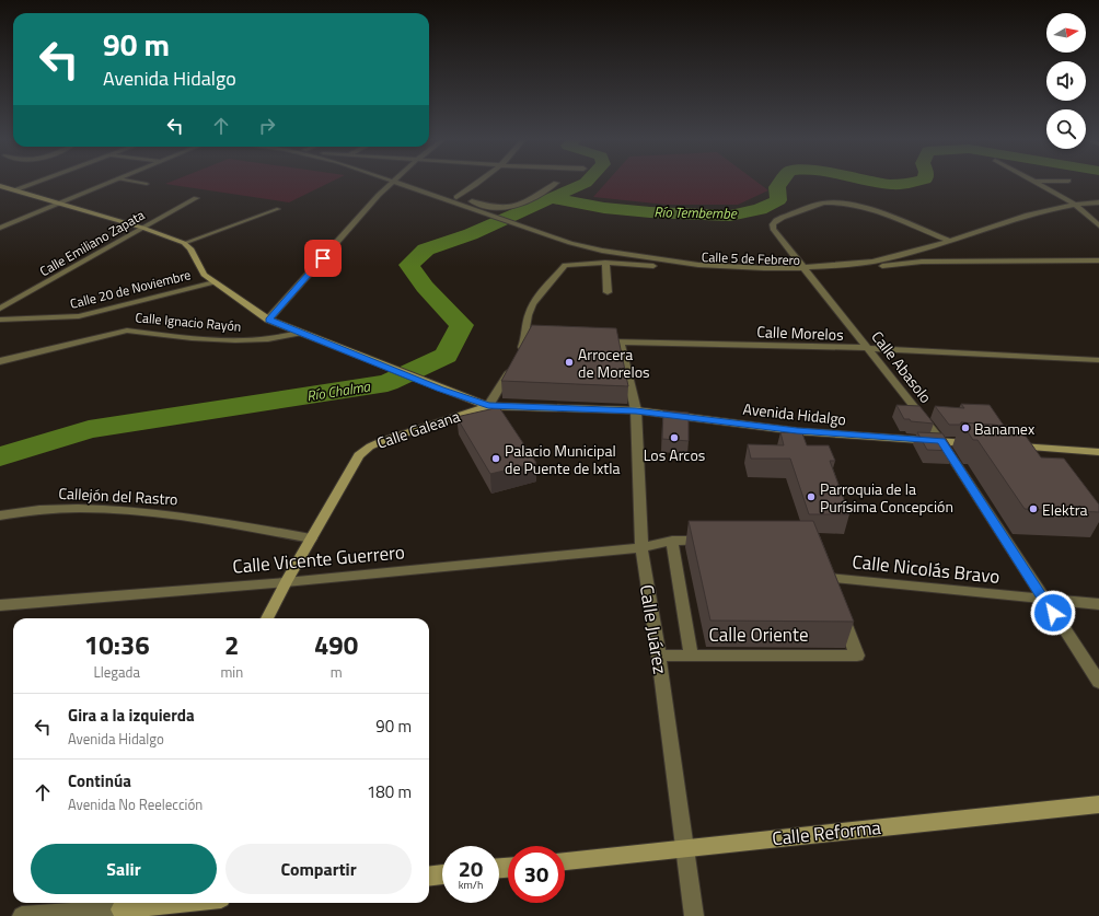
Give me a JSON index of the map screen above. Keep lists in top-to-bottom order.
{
  "streets": {
    "street": [
      "Calle Emiliano Zapata",
      "Calle 5 de Febrero",
      "Calle 20 de Noviembre",
      "Calle Ignacio Rayón",
      "Calle Morelos",
      "Calle Abasolo",
      "Avenida Hidalgo",
      "Calle Galeana",
      "Callejón del Rastro",
      "Calle Vicente Guerrero",
      "Calle Nicolás Bravo",
      "Calle Juárez",
      "Calle Oriente",
      "Calle Reforma"
    ]
  },
  "crossings": [
    ["Calle 5 de Febrero", "Calle Abasolo"],
    ["Calle 5 de Febrero", "Avenida Hidalgo"],
    ["Calle 5 de Febrero", "Calle Galeana"],
    ["Calle Morelos", "Calle Abasolo"],
    ["Calle Morelos", "Calle Juárez"],
    ["Calle Abasolo", "Avenida Hidalgo"],
    ["Calle Abasolo", "Calle Nicolás Bravo"],
    ["Avenida Hidalgo", "Calle Galeana"],
    ["Avenida Hidalgo", "Calle Juárez"],
    ["Calle Galeana", "Callejón del Rastro"],
    ["Calle Galeana", "Calle Vicente Guerrero"],
    ["Calle Vicente Guerrero", "Calle Juárez"],
    ["Calle Juárez", "Calle Oriente"],
    ["Calle Juárez", "Calle Reforma"]
  ],
  "water": ["Río Tembembe", "Río Chalma"],
  "places": [
    "Arrocera de Morelos",
    "Banamex",
    "Los Arcos",
    "Palacio Municipal de Puente de Ixtla",
    "Parroquia de la Purísima Concepción",
    "Elektra"
  ],
  "north": "right",
  "page": {
    "turn": ["90 m", "Avenida Hidalgo"],
    "eta": [
      "10:36",
      "Llegada",
      "2",
      "min",
      "490",
      "m"
    ],
    "list": [
      {
        "name": "Gira a la izquierda",
        "note": "Avenida Hidalgo",
        "value": "90 m"
      },
      {
        "name": "Continúa",
        "note": "Avenida No Reelección",
        "value": "180 m"
      }
    ],
    "buttons": ["Salir", "Compartir"],
    "speed": "20 km/h",
    "limit": "30"
  }
}
